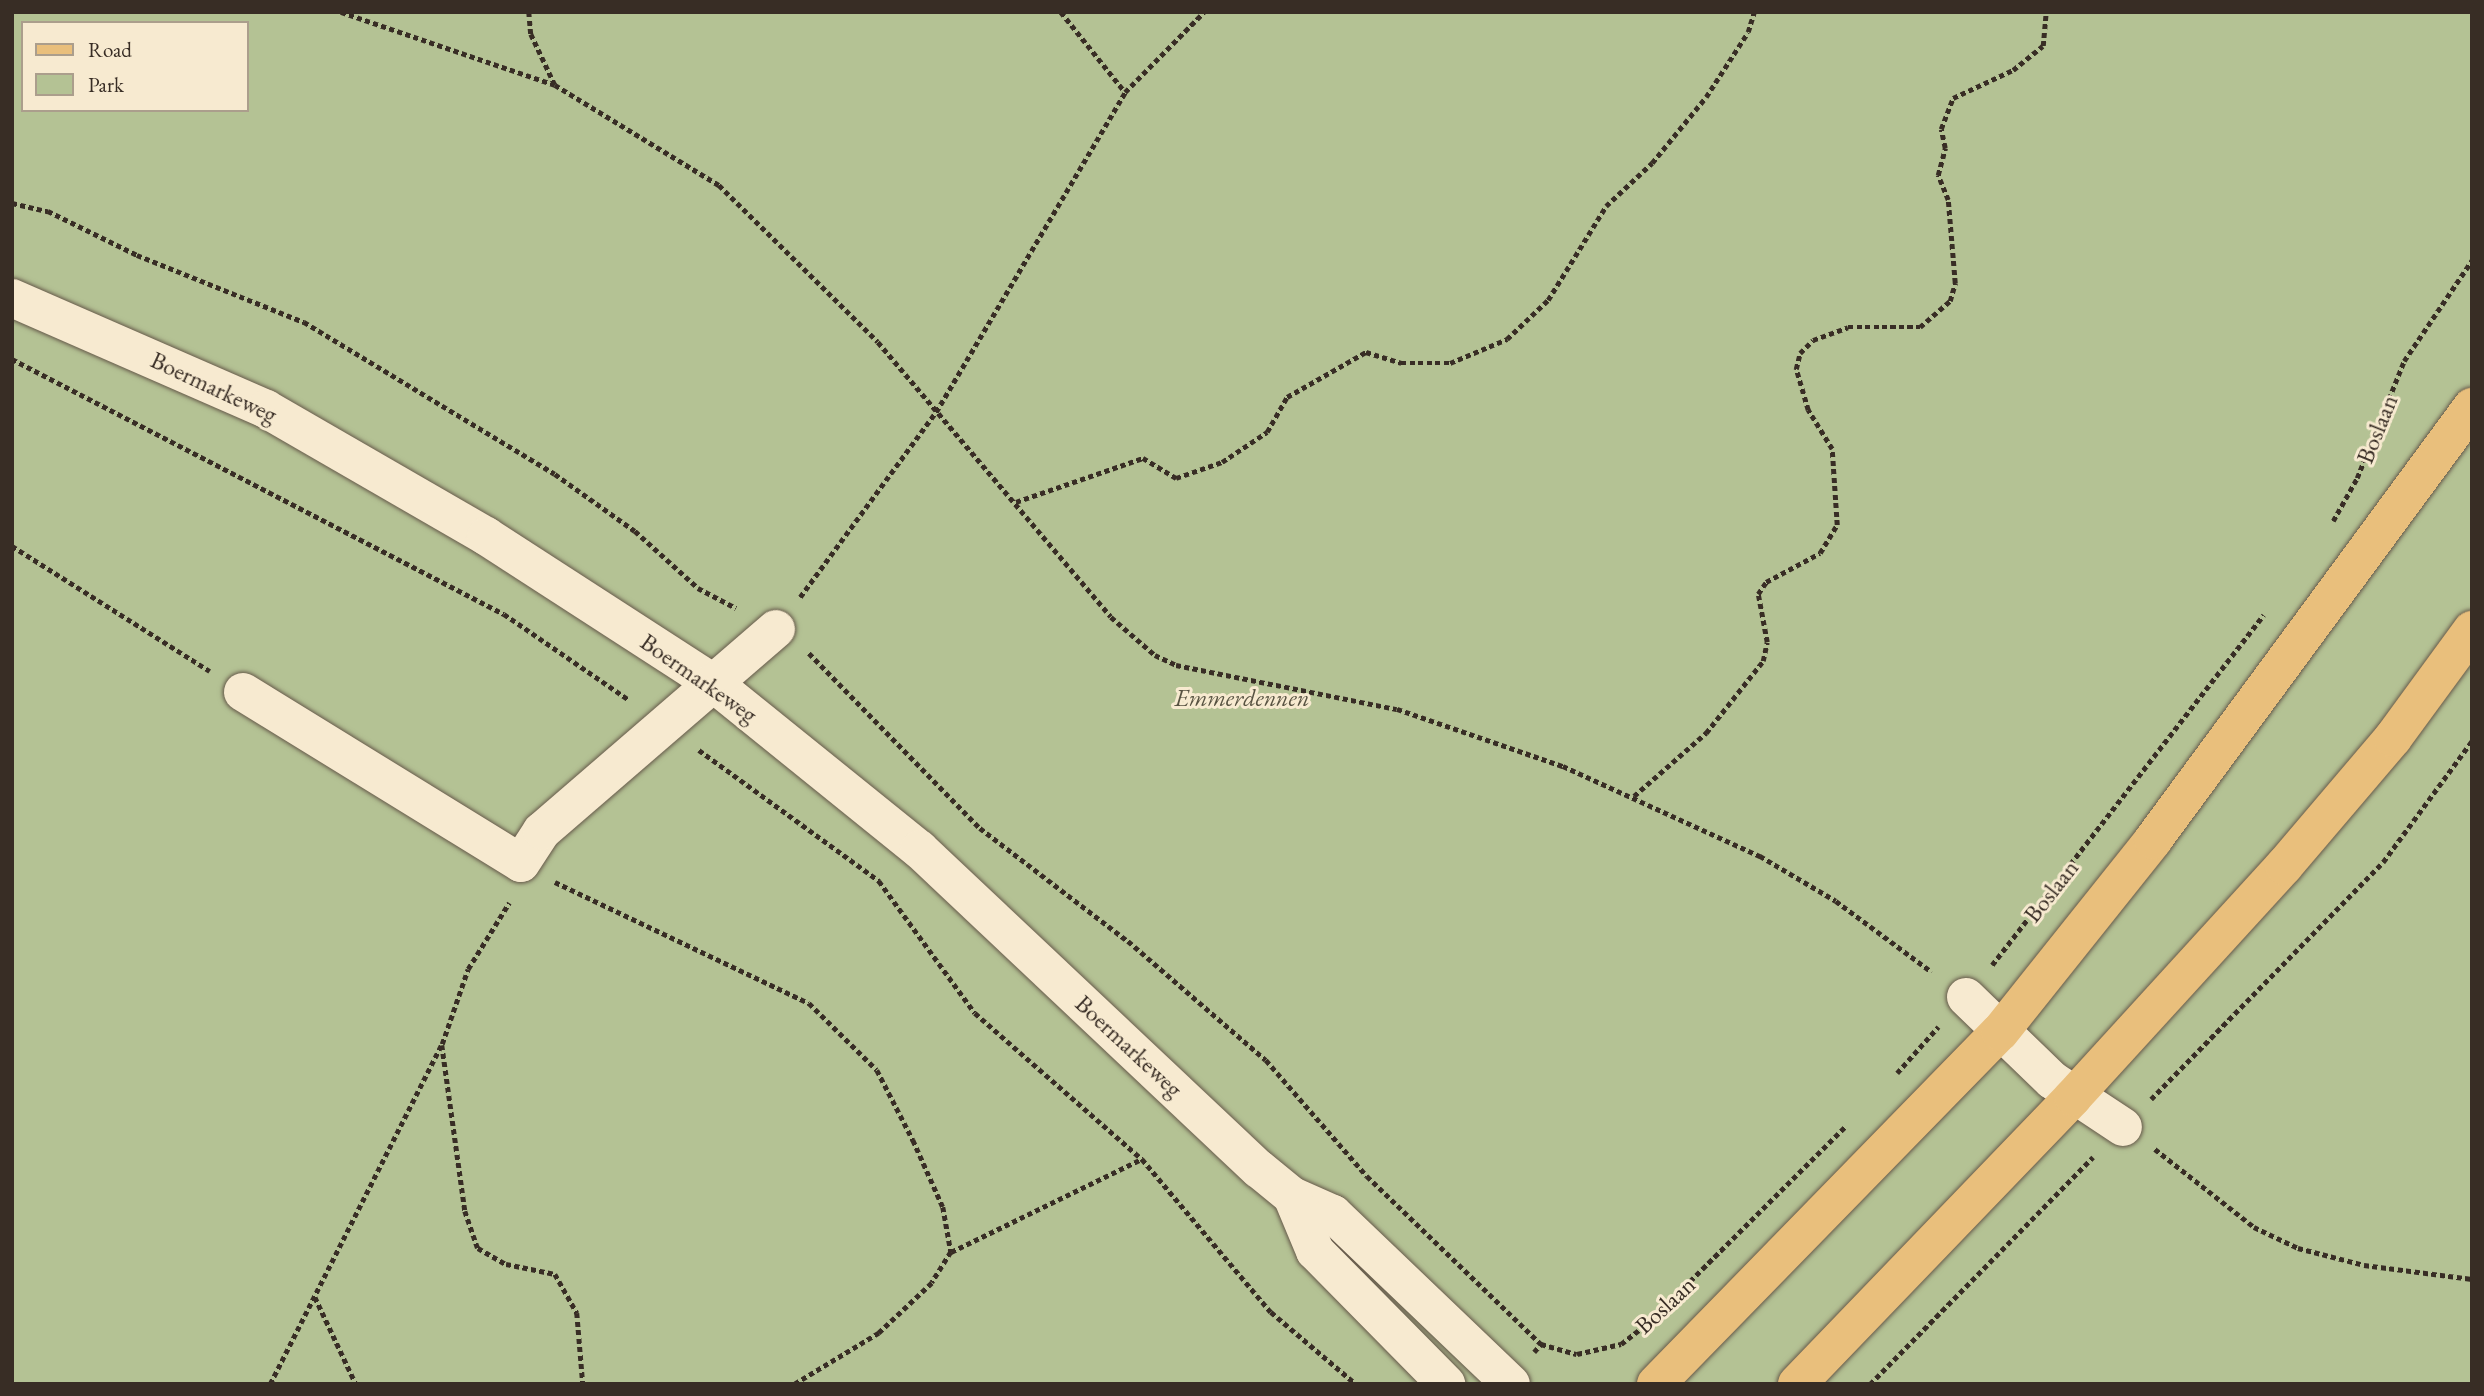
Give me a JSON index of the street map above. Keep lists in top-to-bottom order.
{
  "streets": {
    "main road": ["Boslaan"],
    "street": ["Boermarkeweg"]
  },
  "crossings": [
    ["Boermarkeweg", "Boslaan"]
  ],
  "parks": ["Emmerdennen"],
  "legend": ["Road", "Park"]
}
